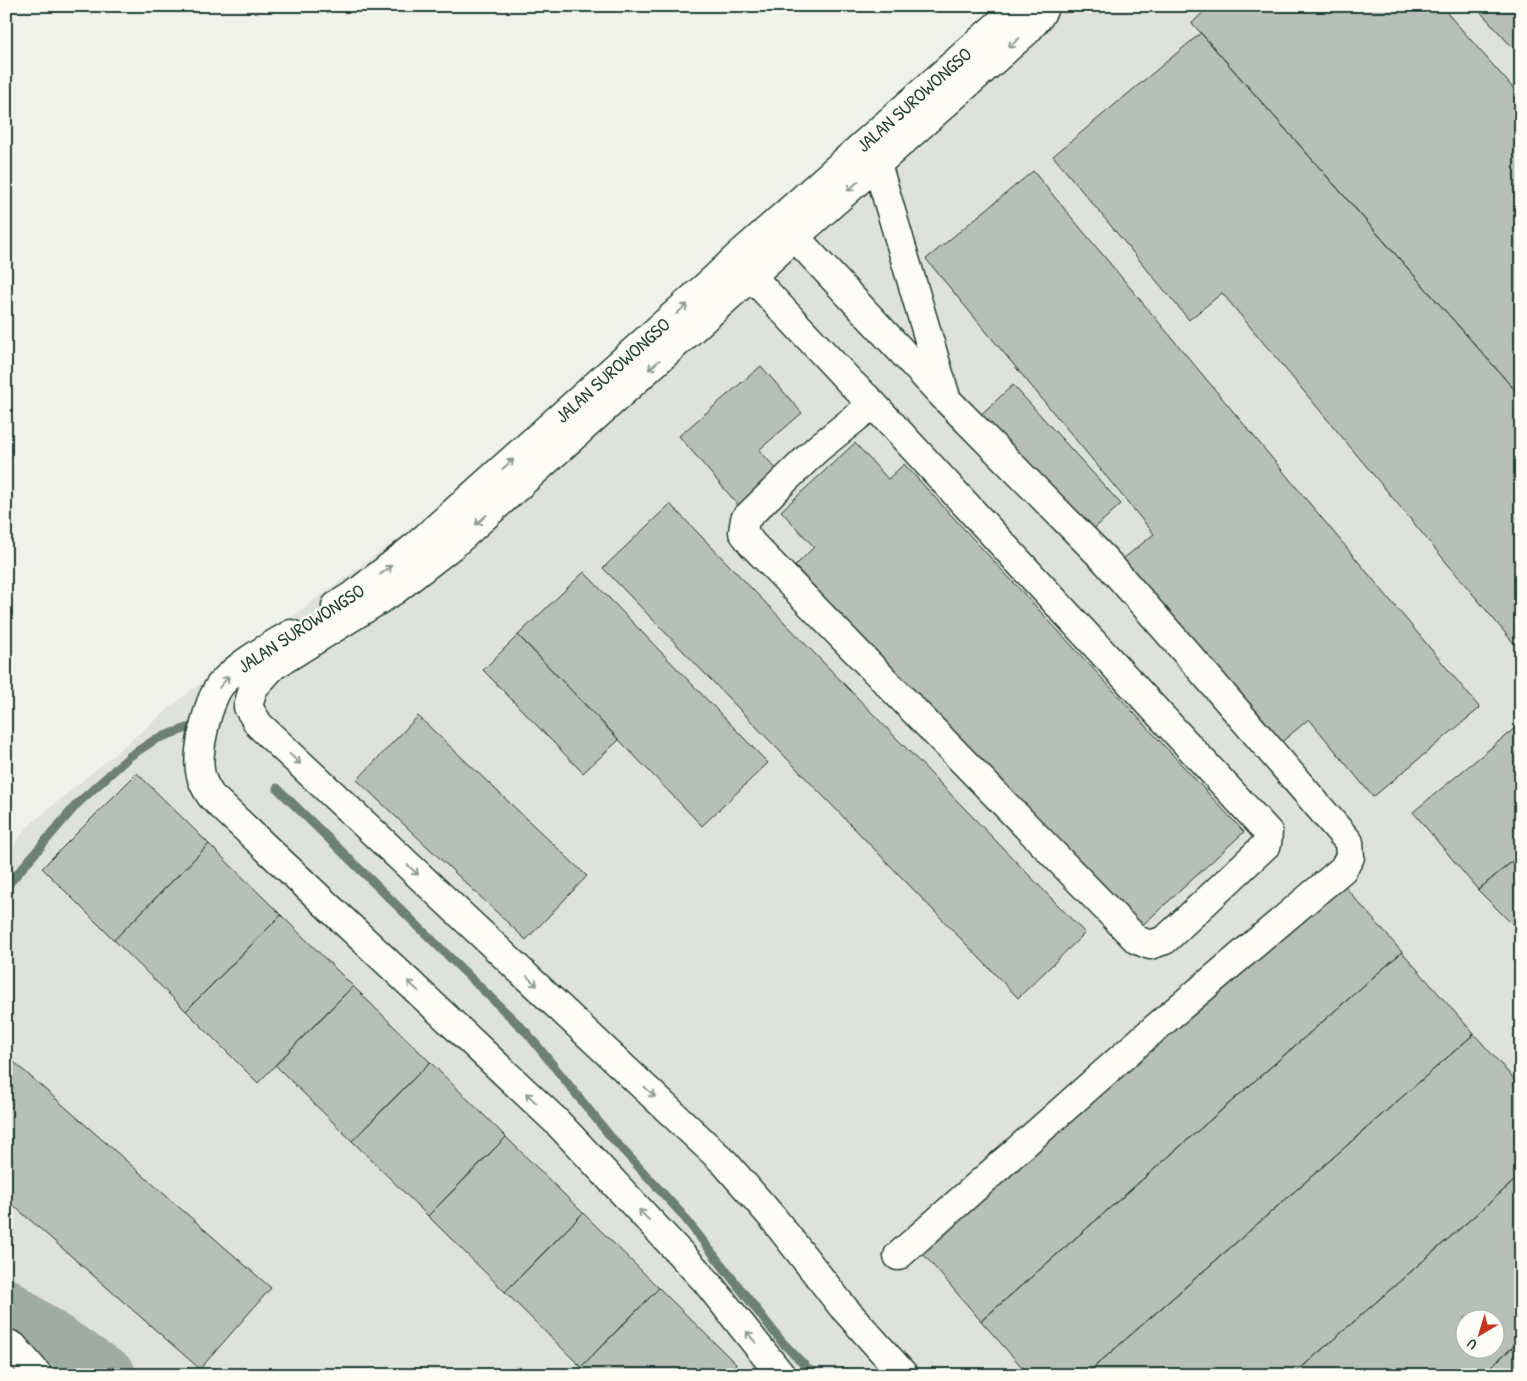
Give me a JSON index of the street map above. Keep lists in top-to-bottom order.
{
  "streets": {
    "street": ["JALAN SUROWONGSO"]
  },
  "north": "bottom left"
}
